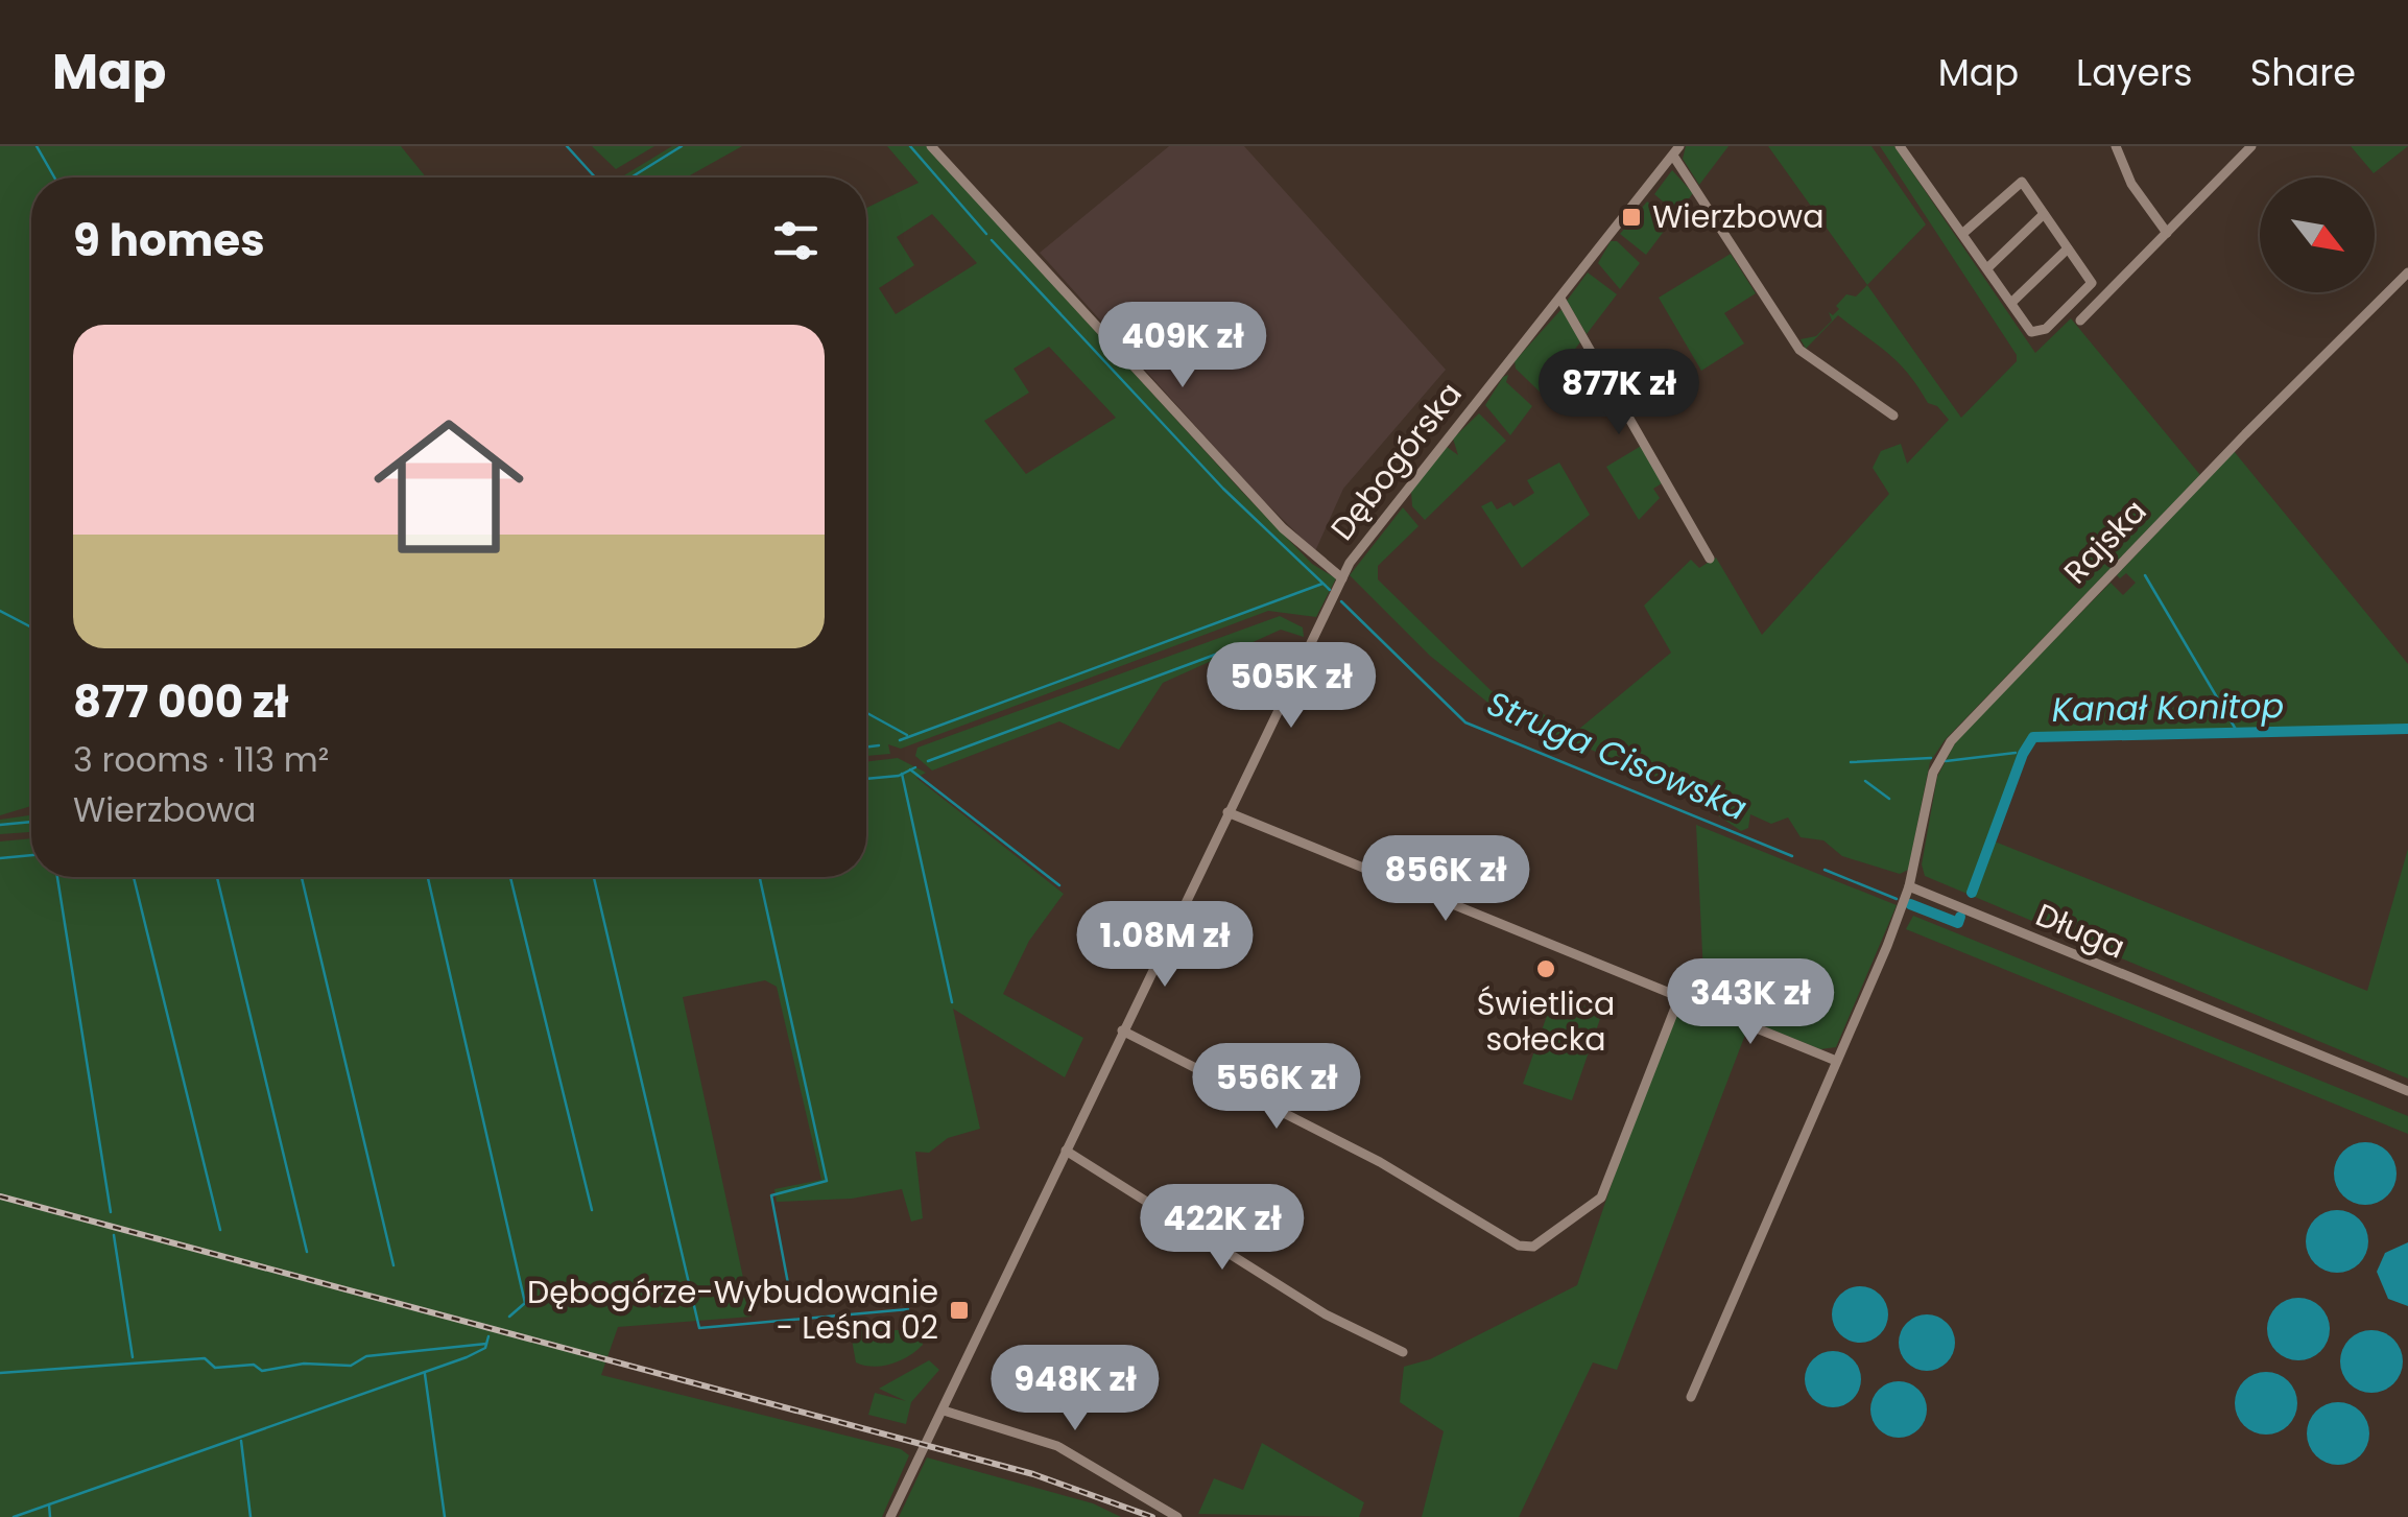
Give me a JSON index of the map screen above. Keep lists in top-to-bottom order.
{
  "streets": {
    "street": ["Dębogórska", "Rajska", "Długa"]
  },
  "crossings": [
    ["Rajska", "Długa"]
  ],
  "water": ["Kanał Konitop", "Struga Cisowska"],
  "places": {
    "transit": ["Wierzbowa", "Dębogórze-Wybudowanie - Leśna 02"],
    "other": ["Świetlica sołecka"]
  },
  "north": "bottom right",
  "page": {
    "header": "Map",
    "nav": ["Map", "Layers", "Share"],
    "heading": "9 homes",
    "price": [
      "409K zł",
      "877K zł",
      "505K zł",
      "856K zł",
      "1.08M zł",
      "343K zł",
      "556K zł",
      "422K zł",
      "948K zł"
    ],
    "list": [
      {
        "name": "877 000 zł",
        "note": "3 rooms · 113 m² · Wierzbowa"
      }
    ]
  }
}
